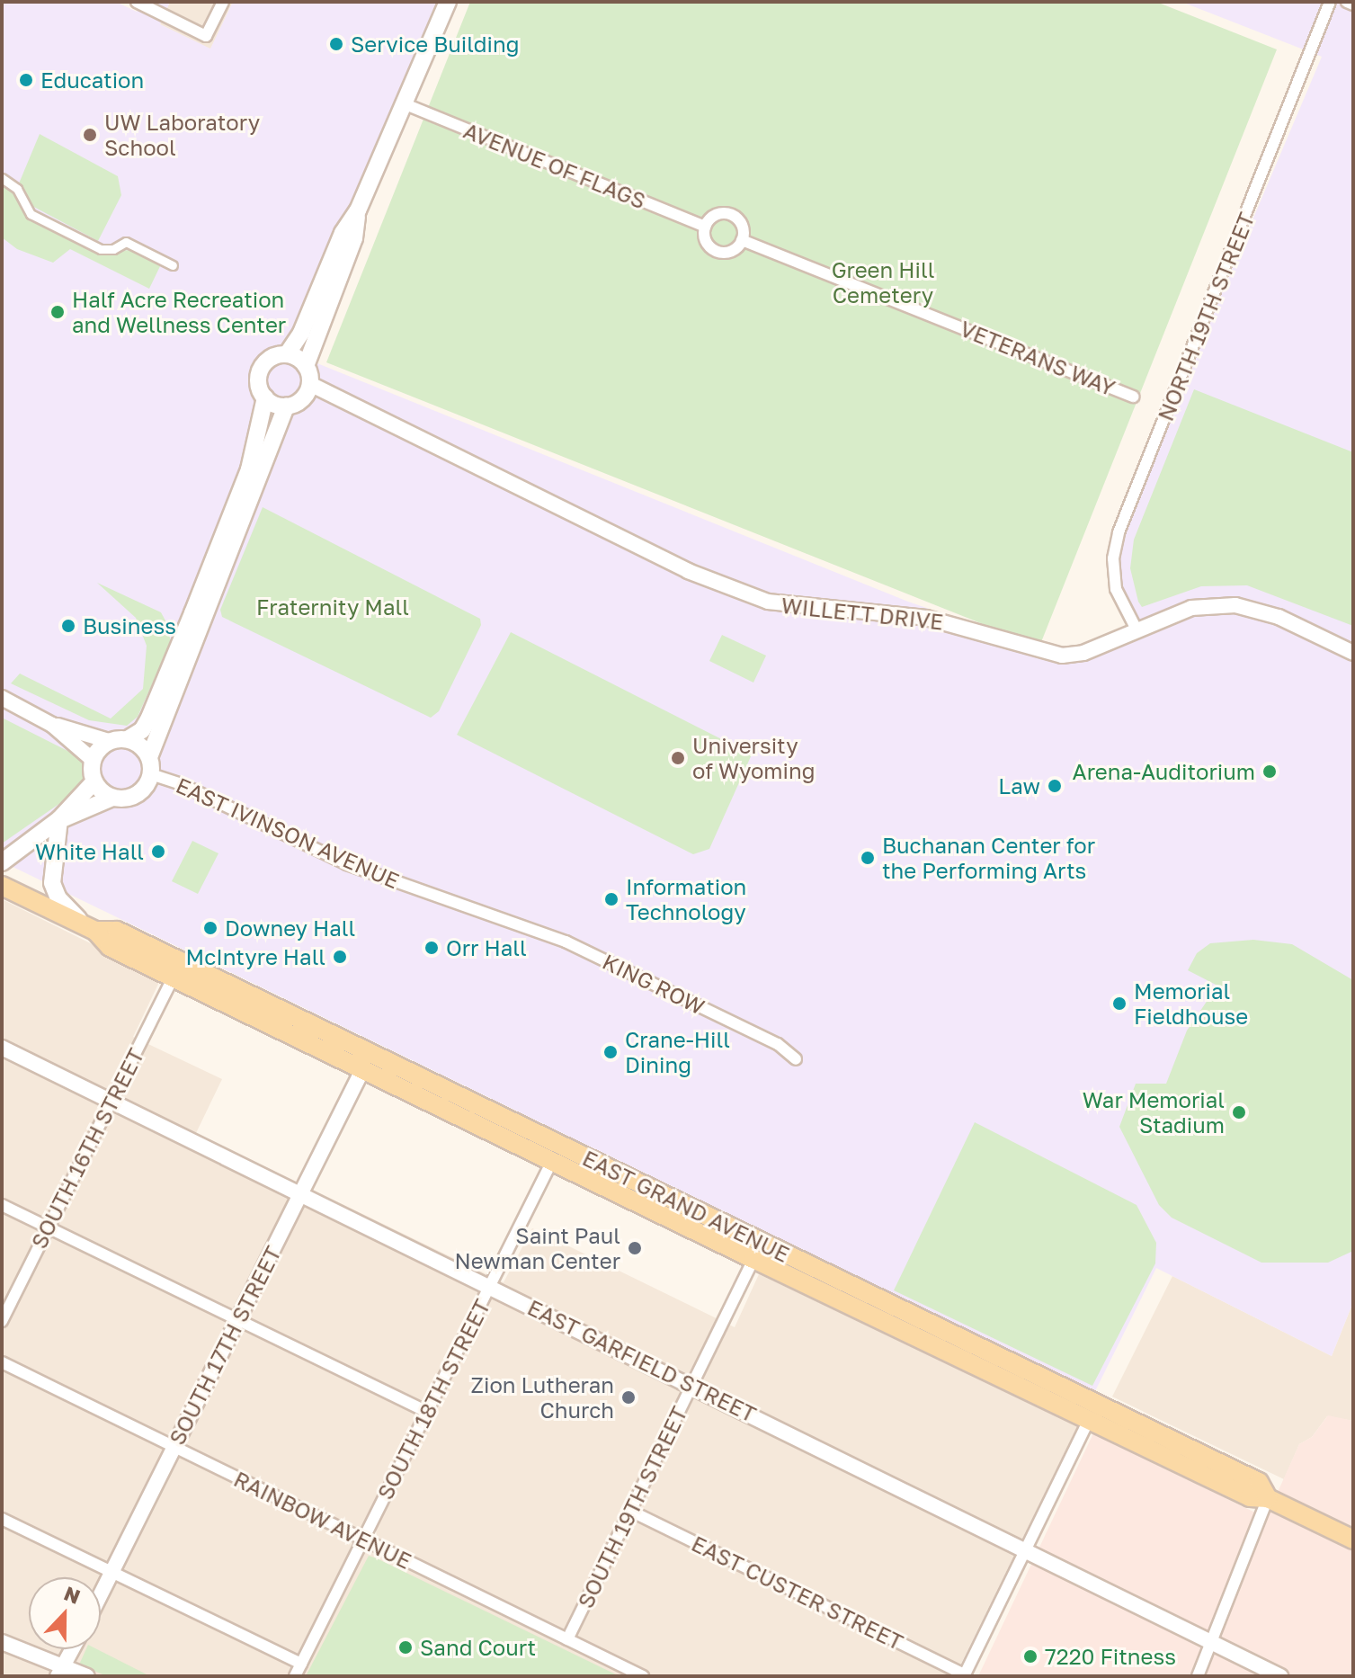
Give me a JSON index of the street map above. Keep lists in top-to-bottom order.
{
  "streets": {
    "main road": ["EAST GRAND AVENUE"],
    "street": [
      "AVENUE OF FLAGS",
      "NORTH 19TH STREET",
      "VETERANS WAY",
      "WILLETT DRIVE",
      "EAST IVINSON AVENUE",
      "KING ROW",
      "SOUTH 16TH STREET",
      "SOUTH 17TH STREET",
      "EAST GARFIELD STREET",
      "SOUTH 18TH STREET",
      "SOUTH 19TH STREET",
      "RAINBOW AVENUE",
      "EAST CUSTER STREET"
    ]
  },
  "crossings": [
    ["AVENUE OF FLAGS", "VETERANS WAY"],
    ["NORTH 19TH STREET", "WILLETT DRIVE"],
    ["EAST IVINSON AVENUE", "KING ROW"],
    ["SOUTH 16TH STREET", "EAST GRAND AVENUE"],
    ["SOUTH 16TH STREET", "EAST GARFIELD STREET"],
    ["EAST GRAND AVENUE", "SOUTH 17TH STREET"],
    ["EAST GRAND AVENUE", "SOUTH 18TH STREET"],
    ["EAST GRAND AVENUE", "SOUTH 19TH STREET"],
    ["SOUTH 17TH STREET", "EAST GARFIELD STREET"],
    ["SOUTH 17TH STREET", "RAINBOW AVENUE"],
    ["EAST GARFIELD STREET", "SOUTH 18TH STREET"],
    ["EAST GARFIELD STREET", "SOUTH 19TH STREET"],
    ["SOUTH 18TH STREET", "RAINBOW AVENUE"],
    ["SOUTH 19TH STREET", "RAINBOW AVENUE"],
    ["SOUTH 19TH STREET", "EAST CUSTER STREET"]
  ],
  "parks": ["Green Hill Cemetery", "Fraternity Mall"],
  "places": [
    "Service Building",
    "Education",
    "UW Laboratory School",
    "Half Acre Recreation and Wellness Center",
    "Business",
    "University of Wyoming",
    "Arena-Auditorium",
    "Law",
    "White Hall",
    "Buchanan Center for the Performing Arts",
    "Information Technology",
    "Downey Hall",
    "Orr Hall",
    "McIntyre Hall",
    "Memorial Fieldhouse",
    "Crane-Hill Dining",
    "War Memorial Stadium",
    "Saint Paul Newman Center",
    "Zion Lutheran Church",
    "Sand Court",
    "7220 Fitness"
  ],
  "north": "top"
}
